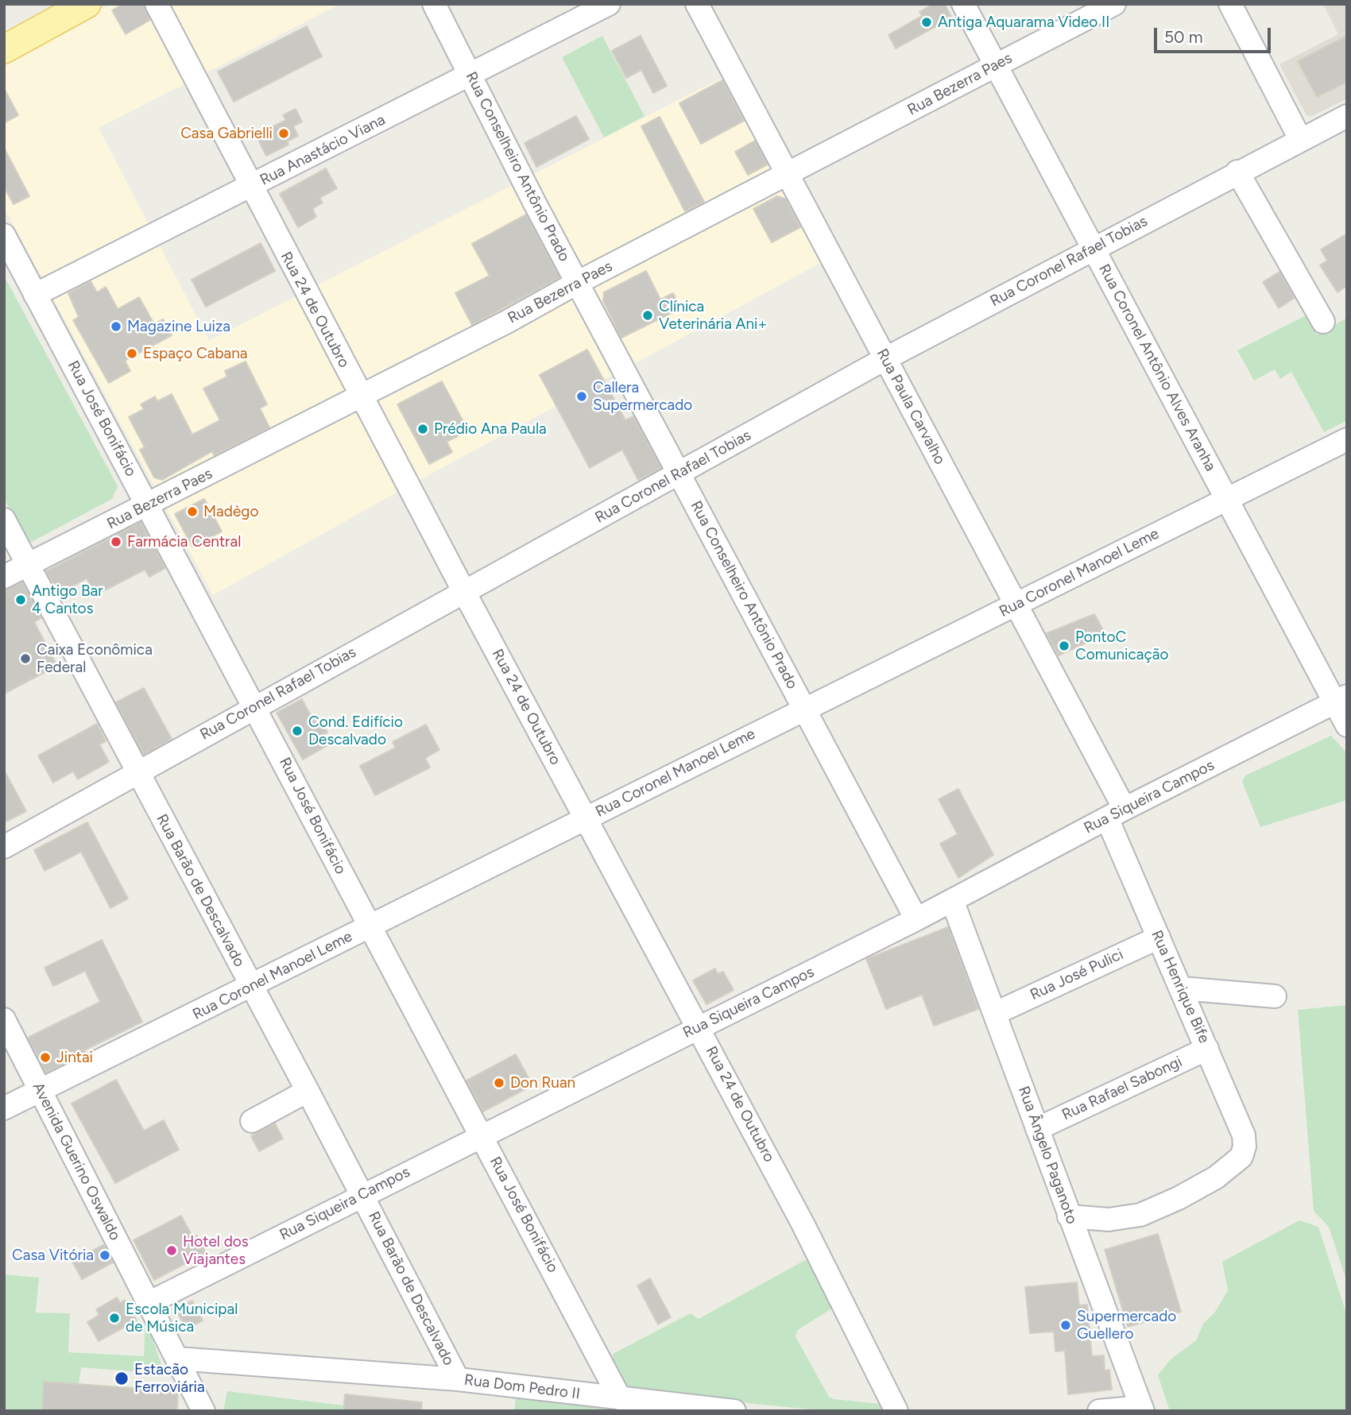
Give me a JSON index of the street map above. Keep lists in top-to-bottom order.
{
  "streets": {
    "street": [
      "Rua Bezerra Paes",
      "Rua Anastácio Viana",
      "Rua Conselheiro Antônio Prado",
      "Rua Coronel Rafael Tobias",
      "Rua 24 de Outubro",
      "Rua Coronel Antônio Alves Aranha",
      "Rua Paula Carvalho",
      "Rua José Bonifácio",
      "Rua Coronel Manoel Leme",
      "Rua Siqueira Campos",
      "Rua Barão de Descalvado",
      "Rua José Pulici",
      "Rua Henrique Bife",
      "Rua Rafael Sabongi",
      "Rua Ângelo Paganoto",
      "Avenida Guerino Oswaldo",
      "Rua Dom Pedro II"
    ]
  },
  "crossings": [
    ["Rua Bezerra Paes", "Rua Conselheiro Antônio Prado"],
    ["Rua Bezerra Paes", "Rua 24 de Outubro"],
    ["Rua Bezerra Paes", "Rua Coronel Antônio Alves Aranha"],
    ["Rua Bezerra Paes", "Rua Paula Carvalho"],
    ["Rua Bezerra Paes", "Rua José Bonifácio"],
    ["Rua Bezerra Paes", "Rua Barão de Descalvado"],
    ["Rua Anastácio Viana", "Rua Conselheiro Antônio Prado"],
    ["Rua Anastácio Viana", "Rua 24 de Outubro"],
    ["Rua Anastácio Viana", "Rua José Bonifácio"],
    ["Rua Conselheiro Antônio Prado", "Rua Coronel Rafael Tobias"],
    ["Rua Conselheiro Antônio Prado", "Rua Coronel Manoel Leme"],
    ["Rua Conselheiro Antônio Prado", "Rua Siqueira Campos"],
    ["Rua Coronel Rafael Tobias", "Rua 24 de Outubro"],
    ["Rua Coronel Rafael Tobias", "Rua Coronel Antônio Alves Aranha"],
    ["Rua Coronel Rafael Tobias", "Rua Paula Carvalho"],
    ["Rua Coronel Rafael Tobias", "Rua José Bonifácio"],
    ["Rua Coronel Rafael Tobias", "Rua Barão de Descalvado"],
    ["Rua 24 de Outubro", "Rua Coronel Manoel Leme"],
    ["Rua 24 de Outubro", "Rua Siqueira Campos"],
    ["Rua Coronel Antônio Alves Aranha", "Rua Coronel Manoel Leme"],
    ["Rua Coronel Antônio Alves Aranha", "Rua Siqueira Campos"],
    ["Rua Paula Carvalho", "Rua Coronel Manoel Leme"],
    ["Rua Paula Carvalho", "Rua Siqueira Campos"],
    ["Rua Paula Carvalho", "Rua Henrique Bife"],
    ["Rua José Bonifácio", "Rua Coronel Manoel Leme"],
    ["Rua José Bonifácio", "Rua Siqueira Campos"],
    ["Rua José Bonifácio", "Rua Dom Pedro II"],
    ["Rua Coronel Manoel Leme", "Rua Barão de Descalvado"],
    ["Rua Coronel Manoel Leme", "Avenida Guerino Oswaldo"],
    ["Rua Siqueira Campos", "Rua Barão de Descalvado"],
    ["Rua Siqueira Campos", "Rua Henrique Bife"],
    ["Rua Siqueira Campos", "Rua Ângelo Paganoto"],
    ["Rua Siqueira Campos", "Avenida Guerino Oswaldo"],
    ["Rua Barão de Descalvado", "Rua Dom Pedro II"],
    ["Rua José Pulici", "Rua Henrique Bife"],
    ["Rua José Pulici", "Rua Ângelo Paganoto"],
    ["Rua Henrique Bife", "Rua Rafael Sabongi"],
    ["Rua Henrique Bife", "Rua Ângelo Paganoto"],
    ["Rua Rafael Sabongi", "Rua Ângelo Paganoto"],
    ["Avenida Guerino Oswaldo", "Rua Dom Pedro II"]
  ],
  "places": [
    "Antiga Aquarama Video II",
    "Casa Gabrielli",
    "Clínica Veterinária Ani+",
    "Magazine Luiza",
    "Espaço Cabana",
    "Callera Supermercado",
    "Prédio Ana Paula",
    "Madègo",
    "Farmácia Central",
    "Antigo Bar 4 Cantos",
    "PontoC Comunicação",
    "Caixa Econômica Federal",
    "Cond. Edifício Descalvado",
    "Jintai",
    "Don Ruan",
    "Hotel dos Viajantes",
    "Casa Vitória",
    "Escola Municipal de Música",
    "Supermercado Guellero",
    "Estacão Ferroviária"
  ],
  "scale_bar": "50 m"
}
